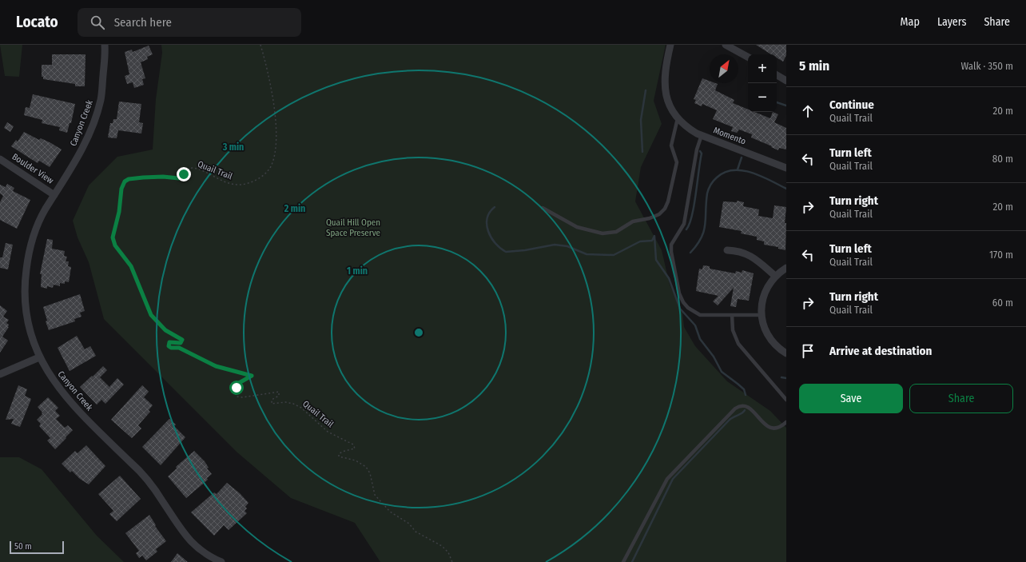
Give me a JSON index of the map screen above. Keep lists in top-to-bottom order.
{
  "streets": {
    "street": ["Canyon Creek", "Momento", "Boulder View"],
    "path": ["Quail Trail"]
  },
  "crossings": [
    ["Canyon Creek", "Boulder View"]
  ],
  "parks": ["Quail Hill Open Space Preserve"],
  "scale_bar": "50 m",
  "north": "top right",
  "page": {
    "header": "Locato",
    "search": "Search here",
    "nav": ["Map", "Layers", "Share"],
    "heading": ["5 min", "Walk · 350 m"],
    "map_buttons": ["+", "−"],
    "list": [
      ["Continue", "Quail Trail", "20 m"],
      ["Turn left", "Quail Trail", "80 m"],
      ["Turn right", "Quail Trail", "20 m"],
      ["Turn left", "Quail Trail", "170 m"],
      ["Turn right", "Quail Trail", "60 m"],
      "Arrive at destination"
    ],
    "buttons": ["Save", "Share"],
    "scale": "50 m"
  },
  "rings": ["3 min", "2 min", "1 min"]
}
